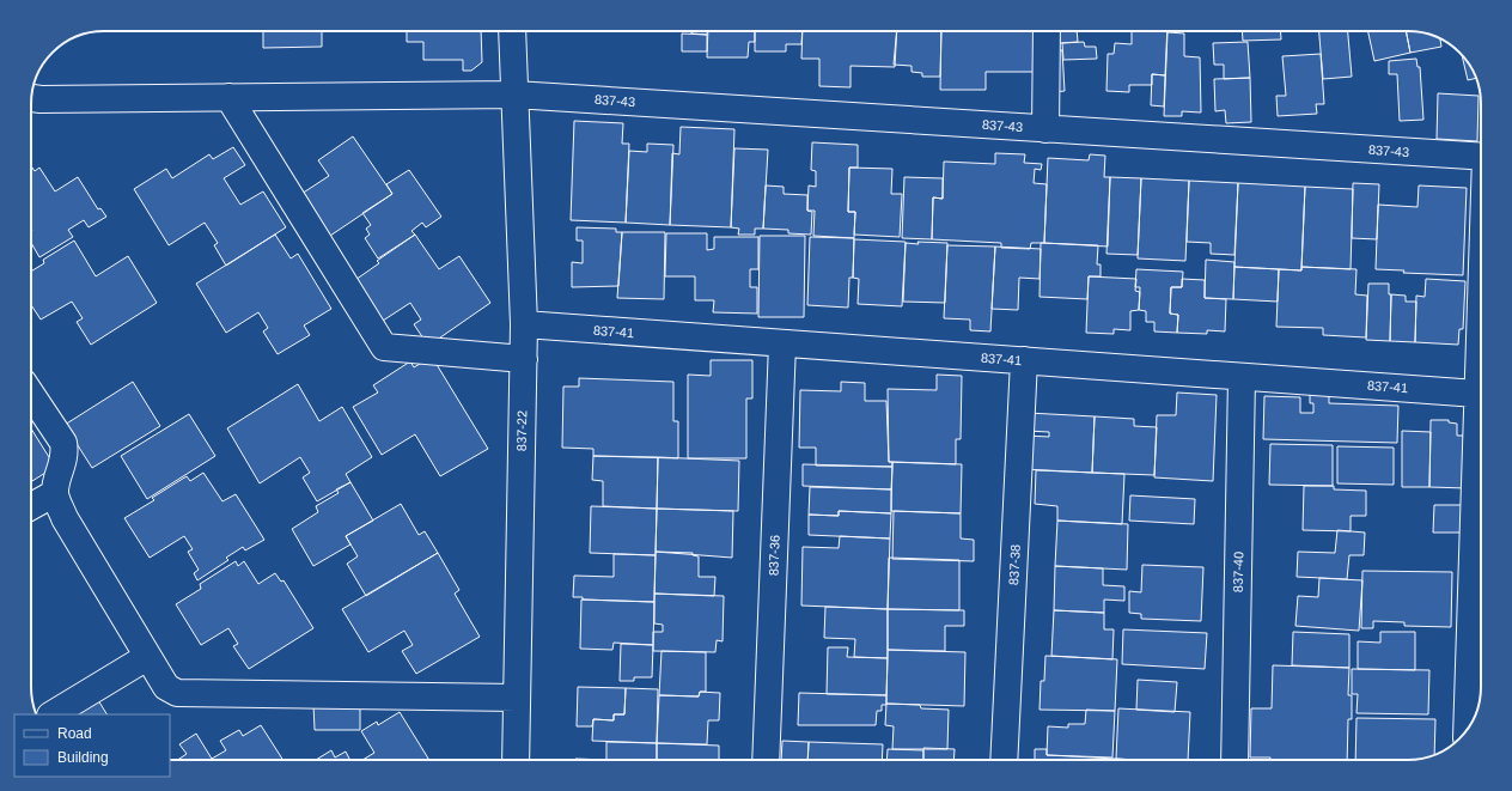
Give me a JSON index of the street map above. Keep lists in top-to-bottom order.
{
  "streets": {
    "street": [
      "837-43",
      "837-41",
      "837-22",
      "837-36",
      "837-38",
      "837-40"
    ]
  },
  "crossings": [
    ["837-43", "837-22"],
    ["837-41", "837-22"],
    ["837-41", "837-36"],
    ["837-41", "837-38"],
    ["837-41", "837-40"]
  ],
  "legend": ["Road", "Building"]
}
